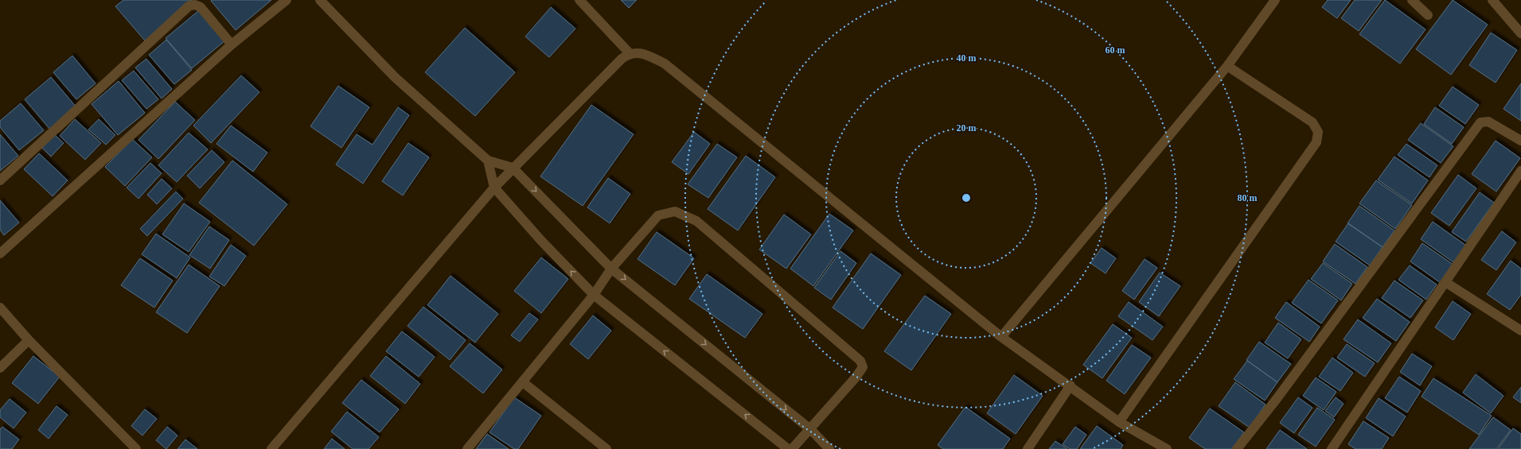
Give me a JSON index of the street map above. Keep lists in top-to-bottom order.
{
  "rings": [
    "60 m",
    "40 m",
    "20 m",
    "80 m"
  ]
}
